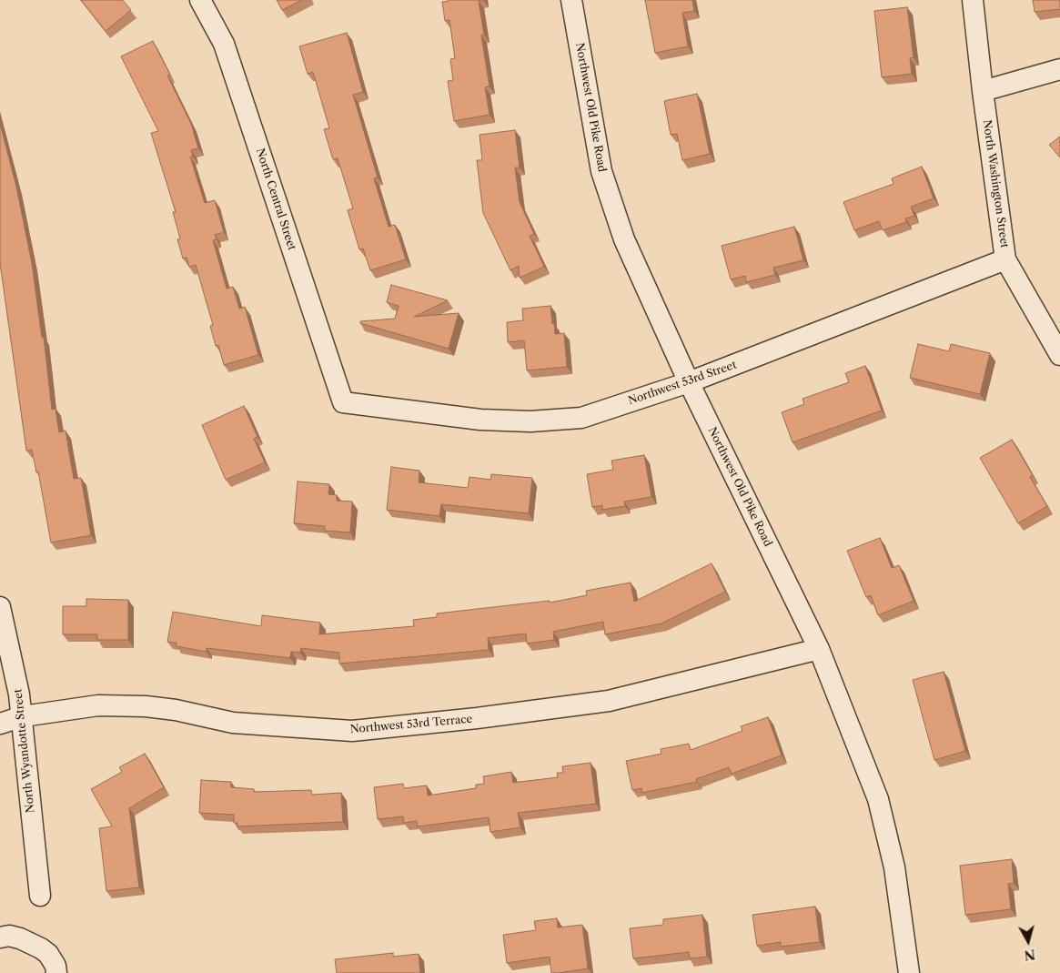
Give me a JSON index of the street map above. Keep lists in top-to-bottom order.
{
  "streets": {
    "street": [
      "Northwest Old Pike Road",
      "North Washington Street",
      "North Central Street",
      "Northwest 53rd Street",
      "Northwest 53rd Terrace",
      "North Wyandotte Street"
    ]
  },
  "crossings": [
    ["Northwest Old Pike Road", "Northwest 53rd Street"],
    ["Northwest Old Pike Road", "Northwest 53rd Terrace"],
    ["North Washington Street", "Northwest 53rd Street"],
    ["North Central Street", "Northwest 53rd Street"],
    ["Northwest 53rd Terrace", "North Wyandotte Street"]
  ],
  "north": "bottom"
}
